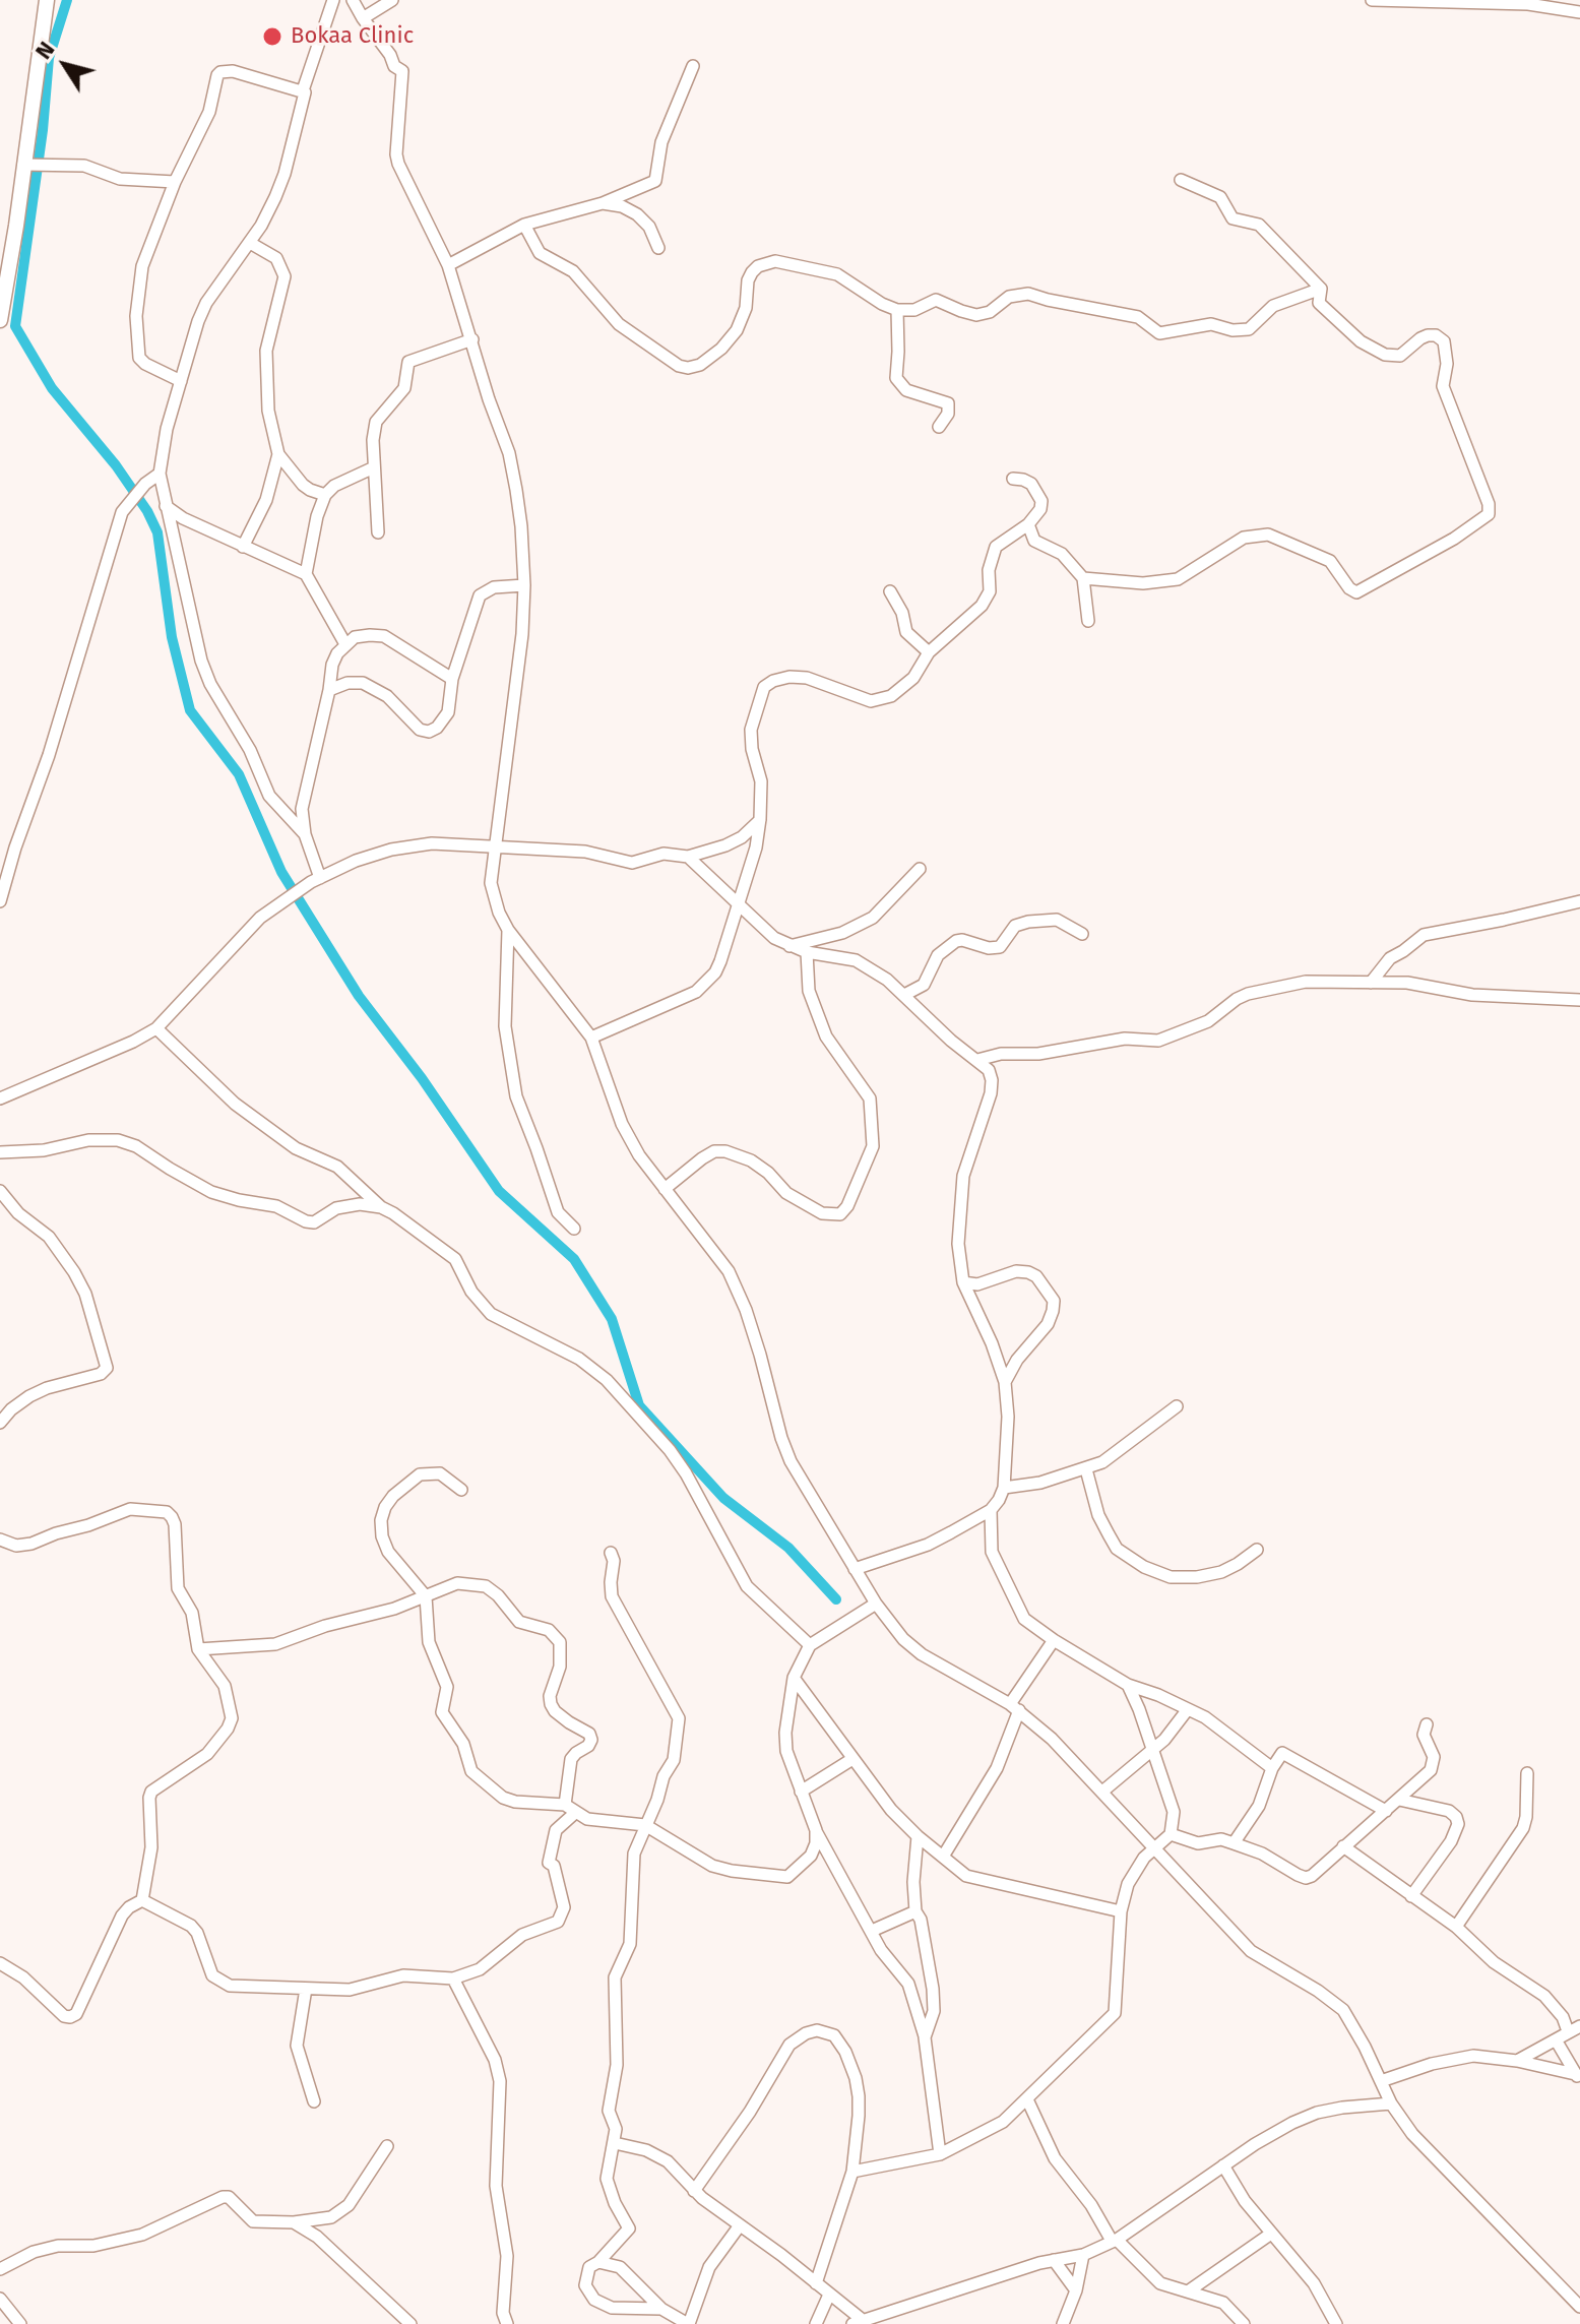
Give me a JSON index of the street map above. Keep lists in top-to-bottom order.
{
  "places": ["Bokaa Clinic"],
  "north": "top left"
}
